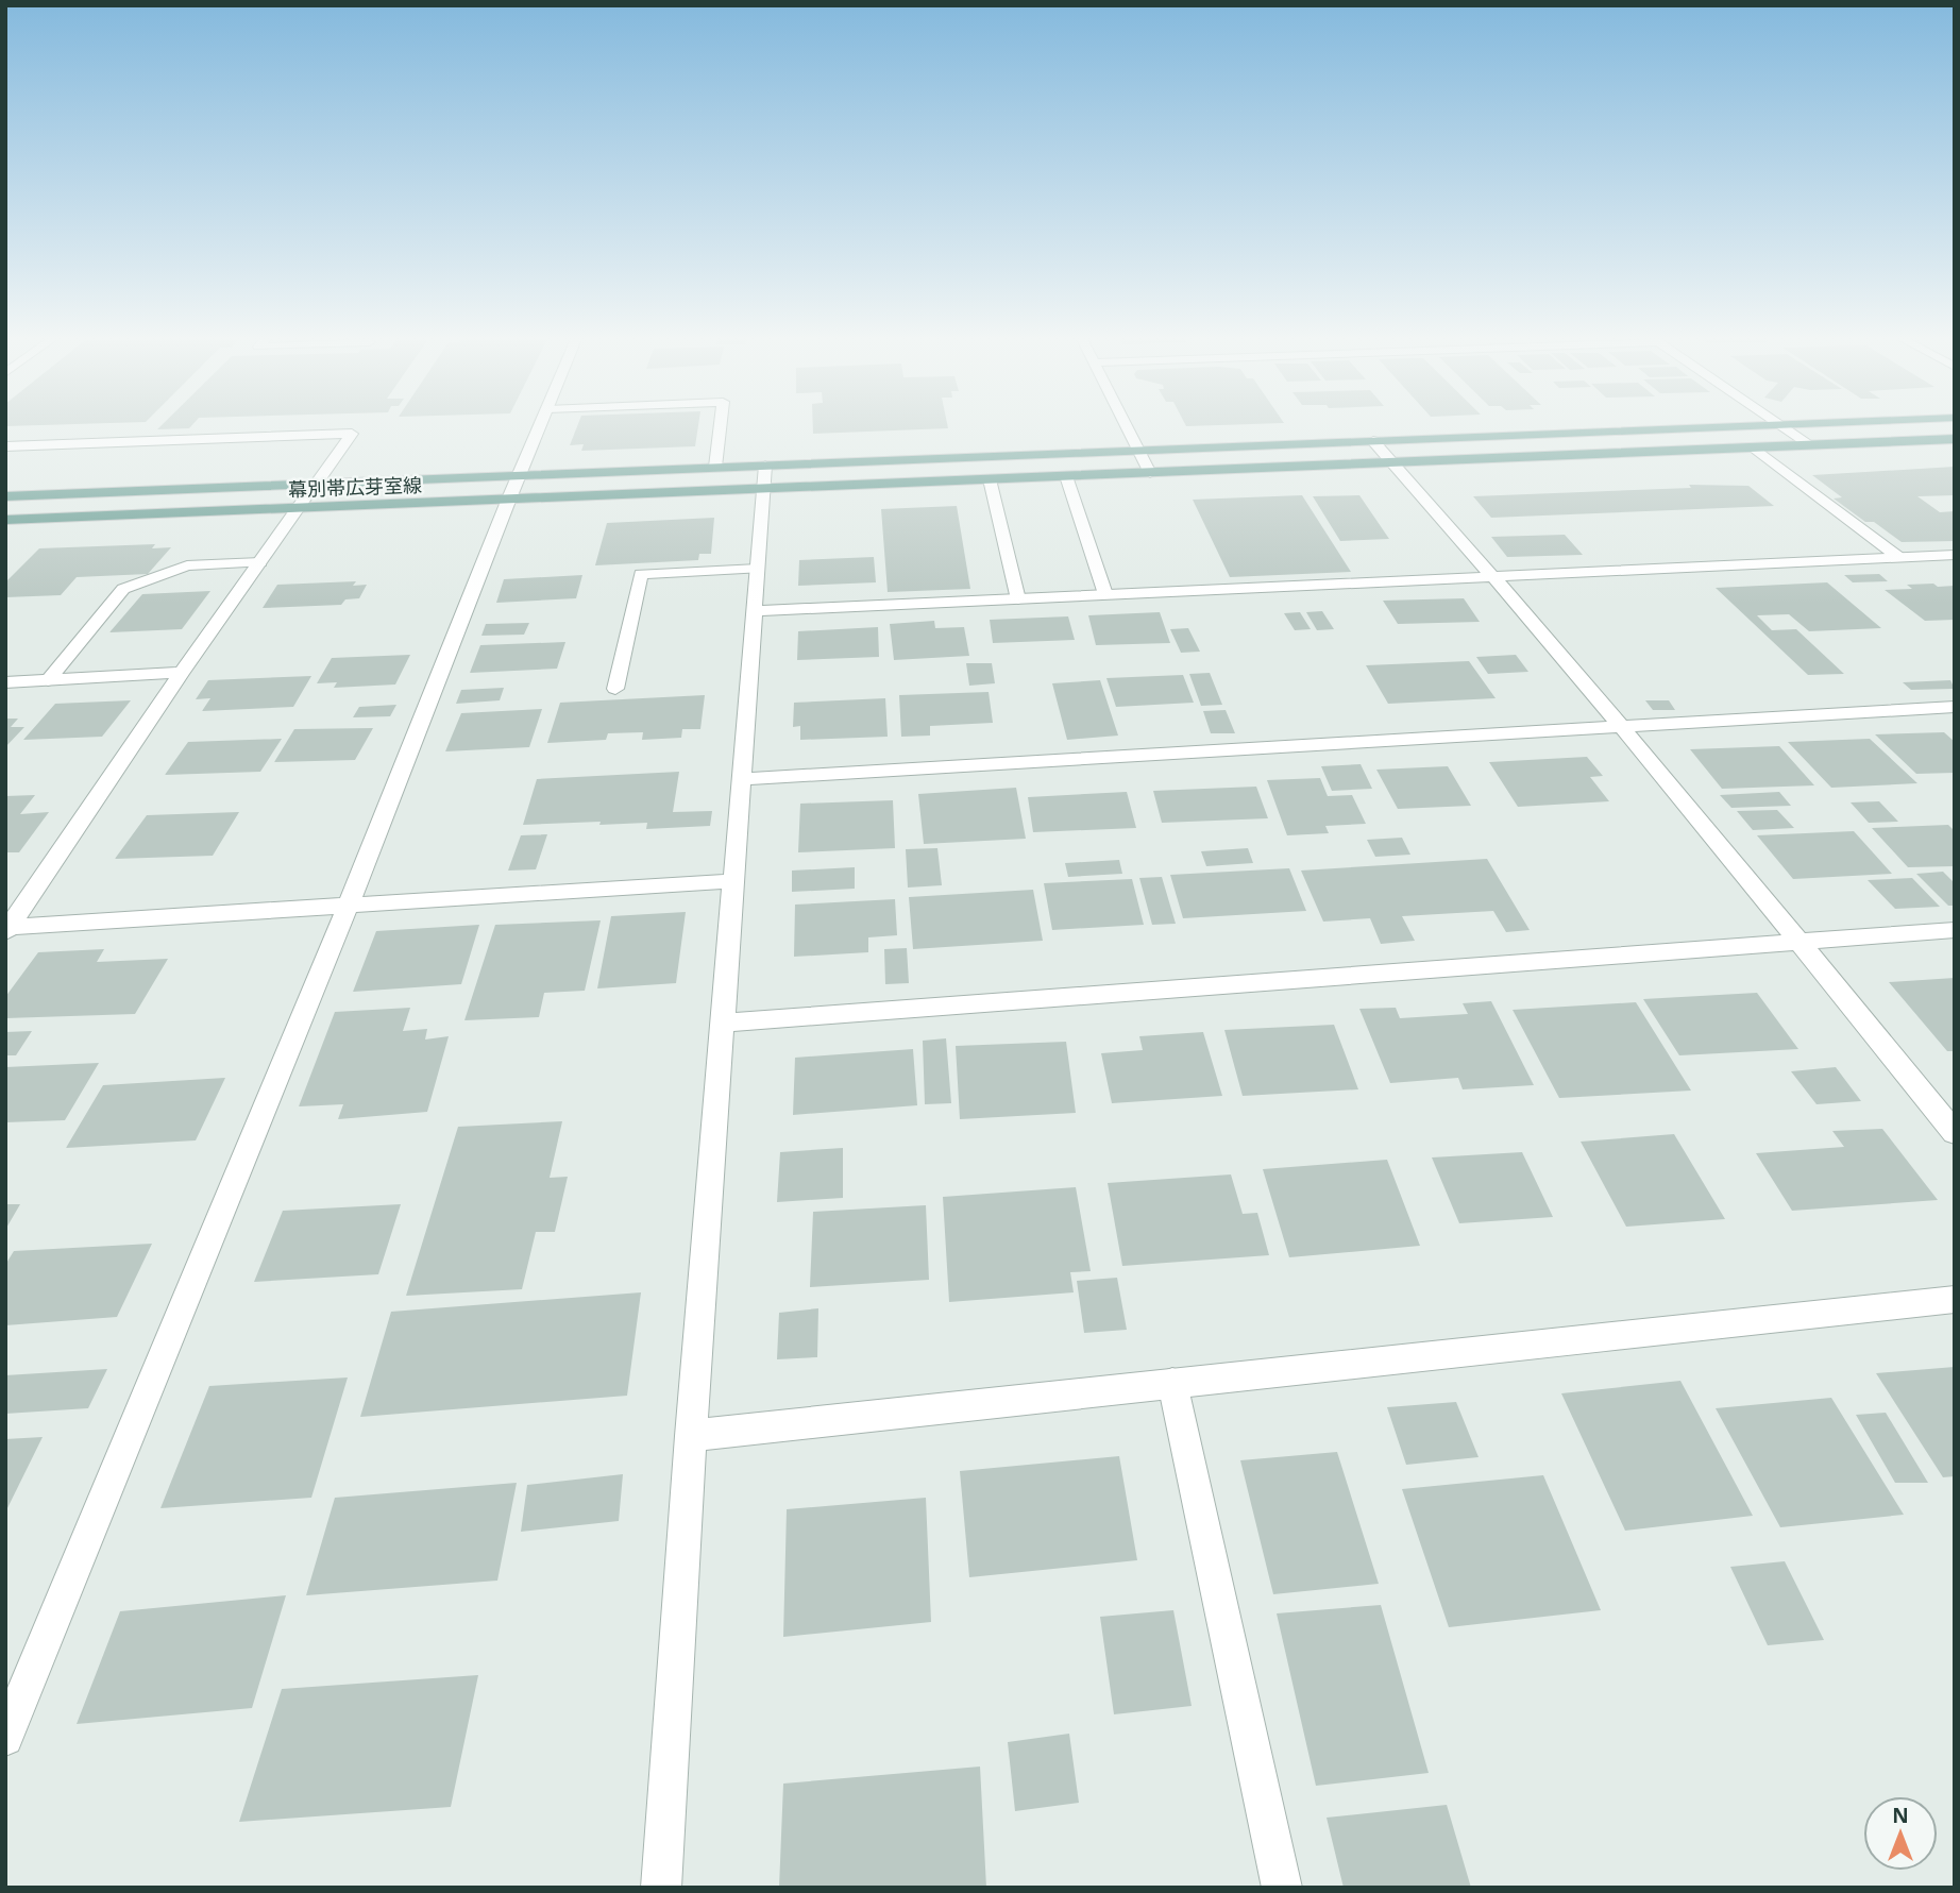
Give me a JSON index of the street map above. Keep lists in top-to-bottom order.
{
  "streets": {
    "main road": ["幕別帯広芽室線"]
  },
  "north": "top"
}
